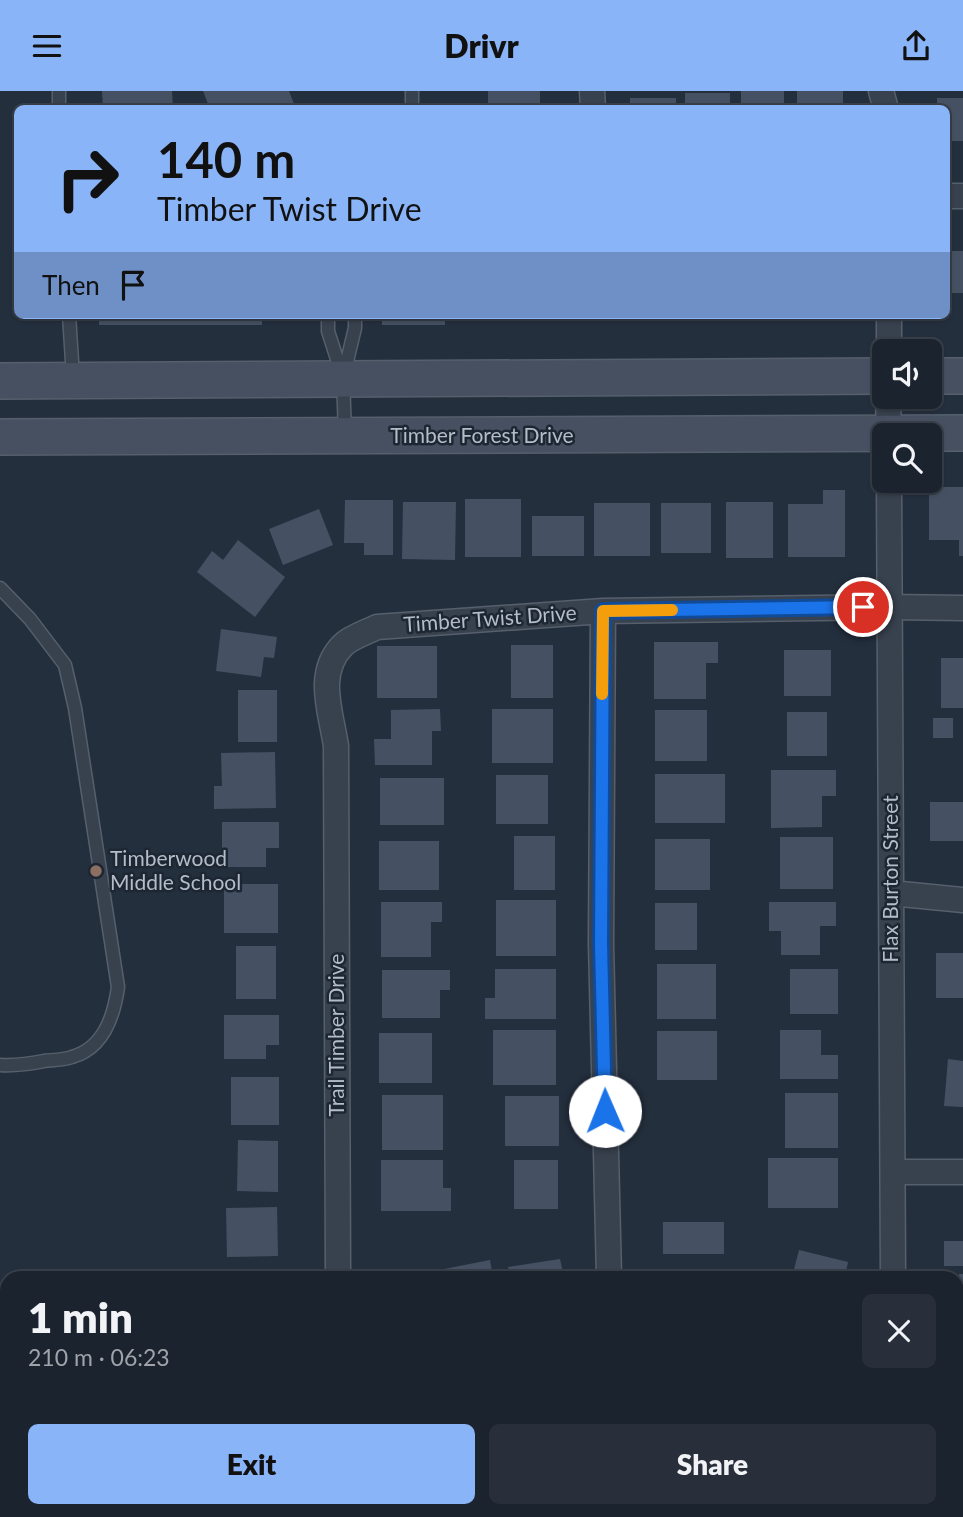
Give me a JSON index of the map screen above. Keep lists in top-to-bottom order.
{
  "streets": {
    "main road": ["Timber Forest Drive"],
    "street": ["Timber Twist Drive", "Flax Burton Street", "Trail Timber Drive"]
  },
  "crossings": [
    ["Timber Twist Drive", "Flax Burton Street"],
    ["Timber Twist Drive", "Trail Timber Drive"]
  ],
  "places": ["Timberwood Middle School"],
  "page": {
    "header": "Drivr",
    "turn": ["140 m", "Timber Twist Drive"],
    "then": "Then",
    "heading": ["1 min", "210 m · 06:23"],
    "buttons": ["Exit", "Share"]
  }
}
